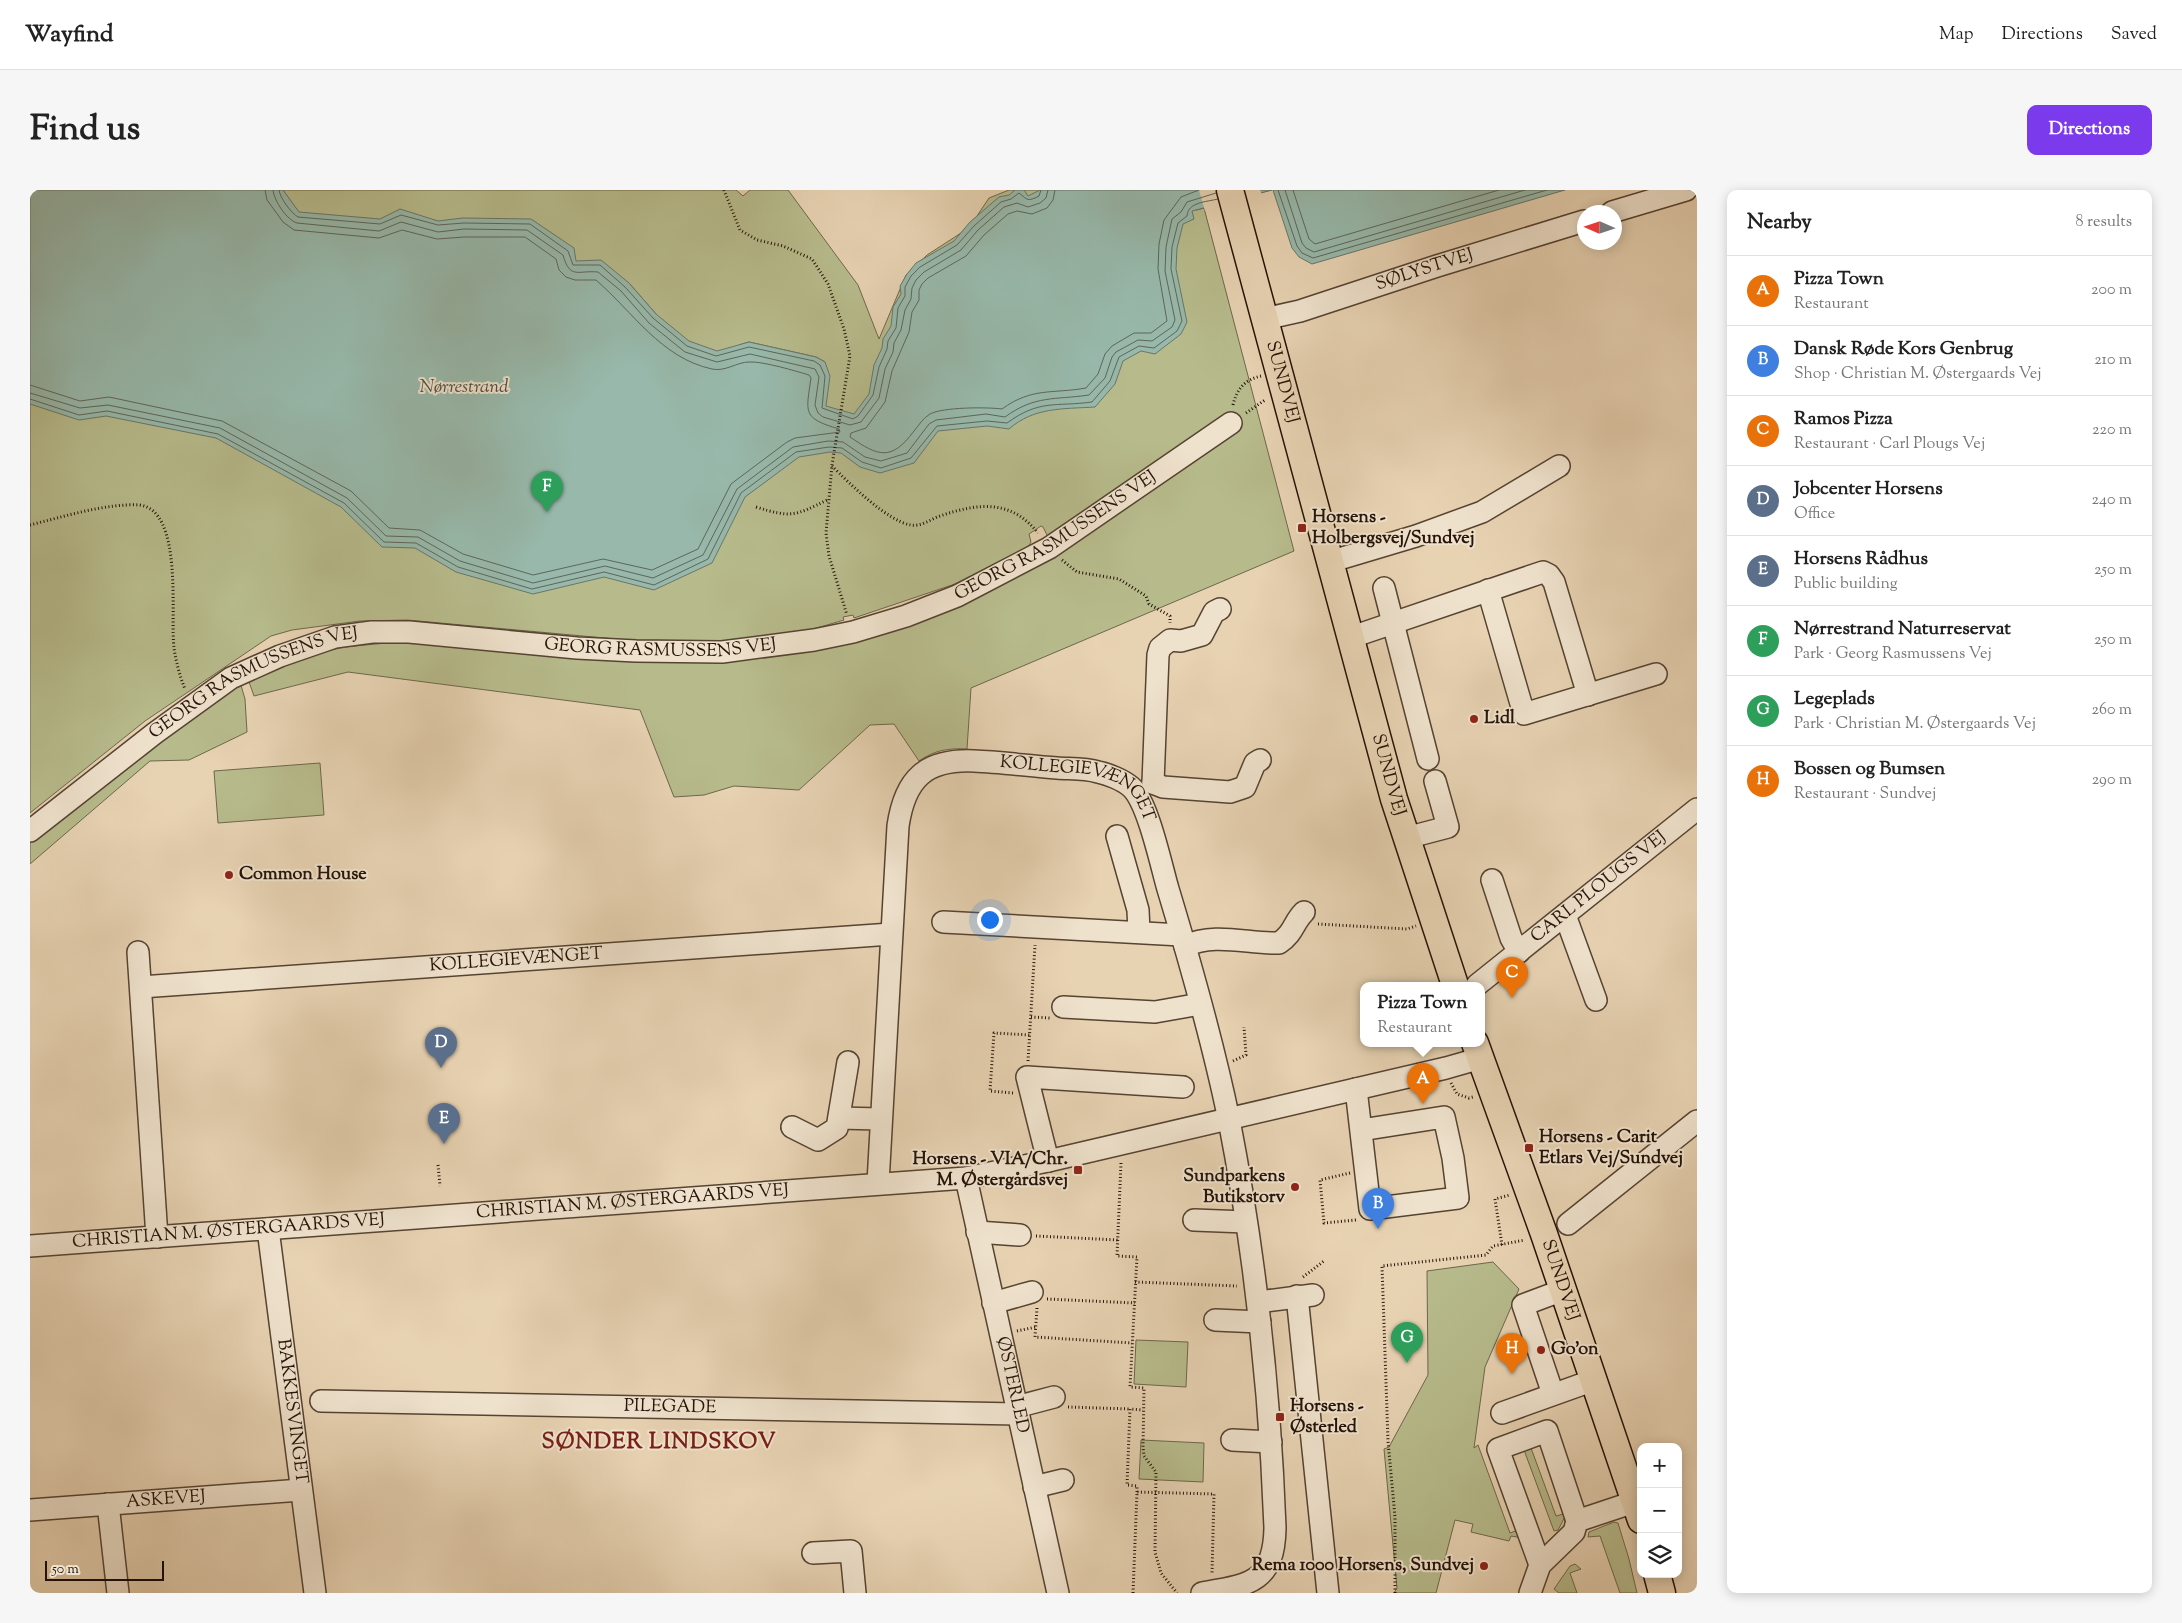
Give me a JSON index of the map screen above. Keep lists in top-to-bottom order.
{
  "streets": {
    "main road": ["SUNDVEJ"],
    "street": [
      "SØLYSTVEJ",
      "GEORG RASMUSSENS VEJ",
      "KOLLEGIEVÆNGET",
      "CARL PLOUGS VEJ",
      "CHRISTIAN M. ØSTERGAARDS VEJ",
      "ØSTERLED",
      "PILEGADE",
      "BAKKESVINGET",
      "ASKEVEJ"
    ]
  },
  "crossings": [
    ["SØLYSTVEJ", "SUNDVEJ"],
    ["SUNDVEJ", "CHRISTIAN M. ØSTERGAARDS VEJ"],
    ["KOLLEGIEVÆNGET", "CHRISTIAN M. ØSTERGAARDS VEJ"],
    ["CHRISTIAN M. ØSTERGAARDS VEJ", "ØSTERLED"],
    ["CHRISTIAN M. ØSTERGAARDS VEJ", "BAKKESVINGET"],
    ["ØSTERLED", "PILEGADE"],
    ["BAKKESVINGET", "ASKEVEJ"]
  ],
  "districts": ["SØNDER LINDSKOV"],
  "water": ["Nørrestrand"],
  "places": {
    "transit": [
      "Horsens - Holbergsvej/Sundvej",
      "Horsens - Carit Etlars Vej/Sundvej",
      "Horsens - VIA/Chr. M. Østergårdsvej",
      "Horsens - Østerled"
    ],
    "other": [
      "Lidl",
      "Common House",
      "Sundparkens Butikstorv",
      "Go'on",
      "Rema 1000 Horsens, Sundvej"
    ]
  },
  "scale_bar": "50 m",
  "north": "left",
  "page": {
    "header": "Wayfind",
    "nav": ["Map", "Directions", "Saved"],
    "title": "Find us",
    "buttons": "Directions",
    "heading": ["Nearby", "8 results"],
    "list": [
      {
        "mark": "A",
        "name": "Pizza Town",
        "note": "Restaurant",
        "value": "200 m"
      },
      {
        "mark": "B",
        "name": "Dansk Røde Kors Genbrug",
        "note": "Shop · Christian M. Østergaards Vej",
        "value": "210 m"
      },
      {
        "mark": "C",
        "name": "Ramos Pizza",
        "note": "Restaurant · Carl Plougs Vej",
        "value": "220 m"
      },
      {
        "mark": "D",
        "name": "Jobcenter Horsens",
        "note": "Office",
        "value": "240 m"
      },
      {
        "mark": "E",
        "name": "Horsens Rådhus",
        "note": "Public building",
        "value": "250 m"
      },
      {
        "mark": "F",
        "name": "Nørrestrand Naturreservat",
        "note": "Park · Georg Rasmussens Vej",
        "value": "250 m"
      },
      {
        "mark": "G",
        "name": "Legeplads",
        "note": "Park · Christian M. Østergaards Vej",
        "value": "260 m"
      },
      {
        "mark": "H",
        "name": "Bossen og Bumsen",
        "note": "Restaurant · Sundvej",
        "value": "290 m"
      }
    ],
    "pins": [
      "F",
      "C",
      "D",
      "A",
      "E",
      "B",
      "G",
      "H"
    ],
    "popup": ["Pizza Town", "Restaurant"],
    "map_buttons": ["+", "−"],
    "scale": "50 m"
  }
}
